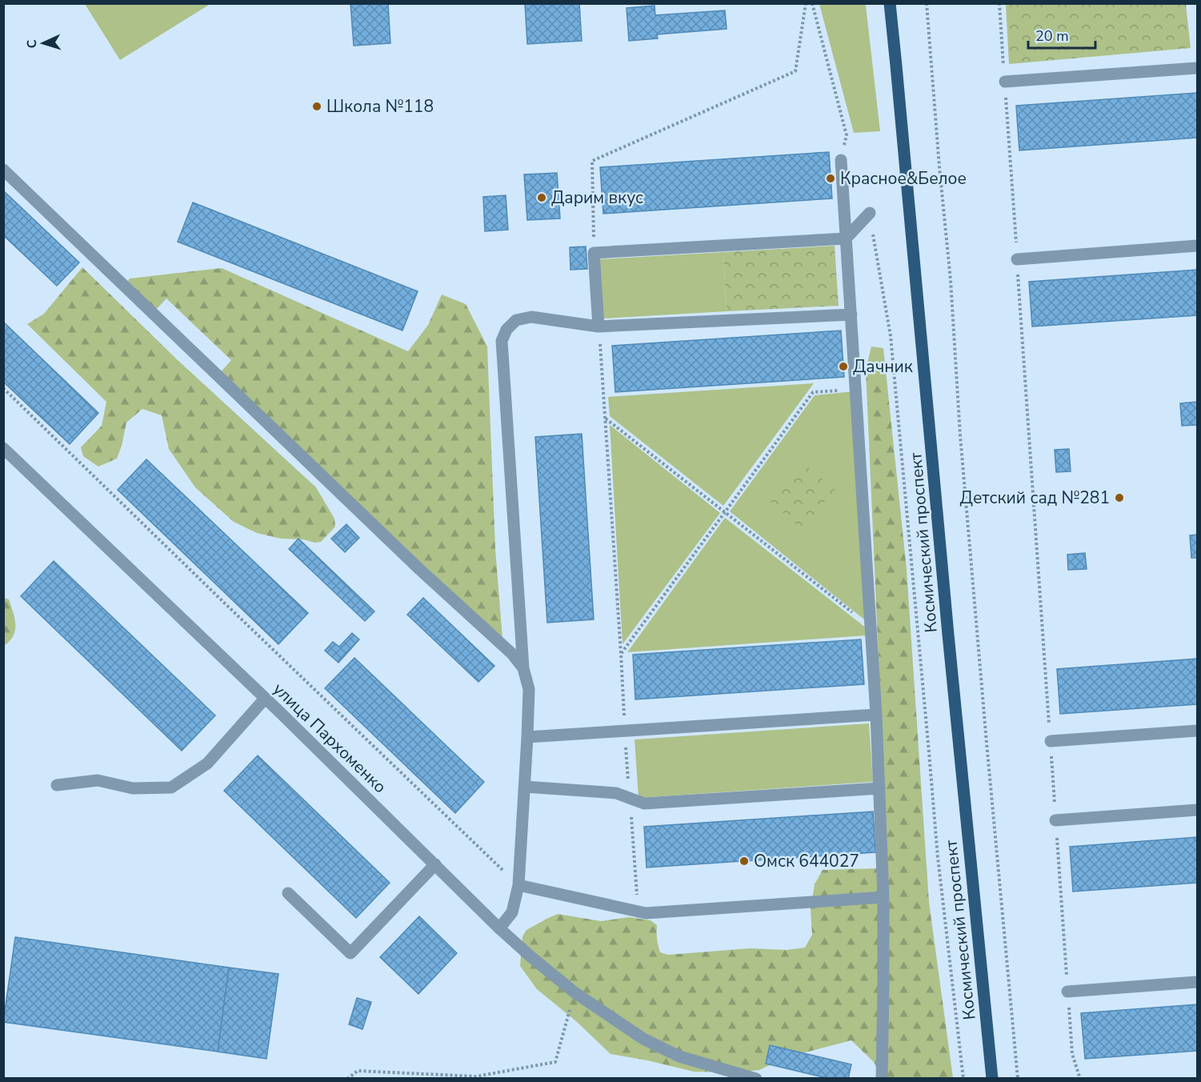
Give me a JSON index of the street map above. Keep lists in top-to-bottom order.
{
  "streets": {
    "main road": ["Космический проспект"],
    "street": ["улица Пархоменко"]
  },
  "places": [
    "Школа №118",
    "Красное&Белое",
    "Дарим вкус",
    "Дачник",
    "Детский сад №281",
    "Омск 644027"
  ],
  "scale_bar": "20 m",
  "north": "left"
}
